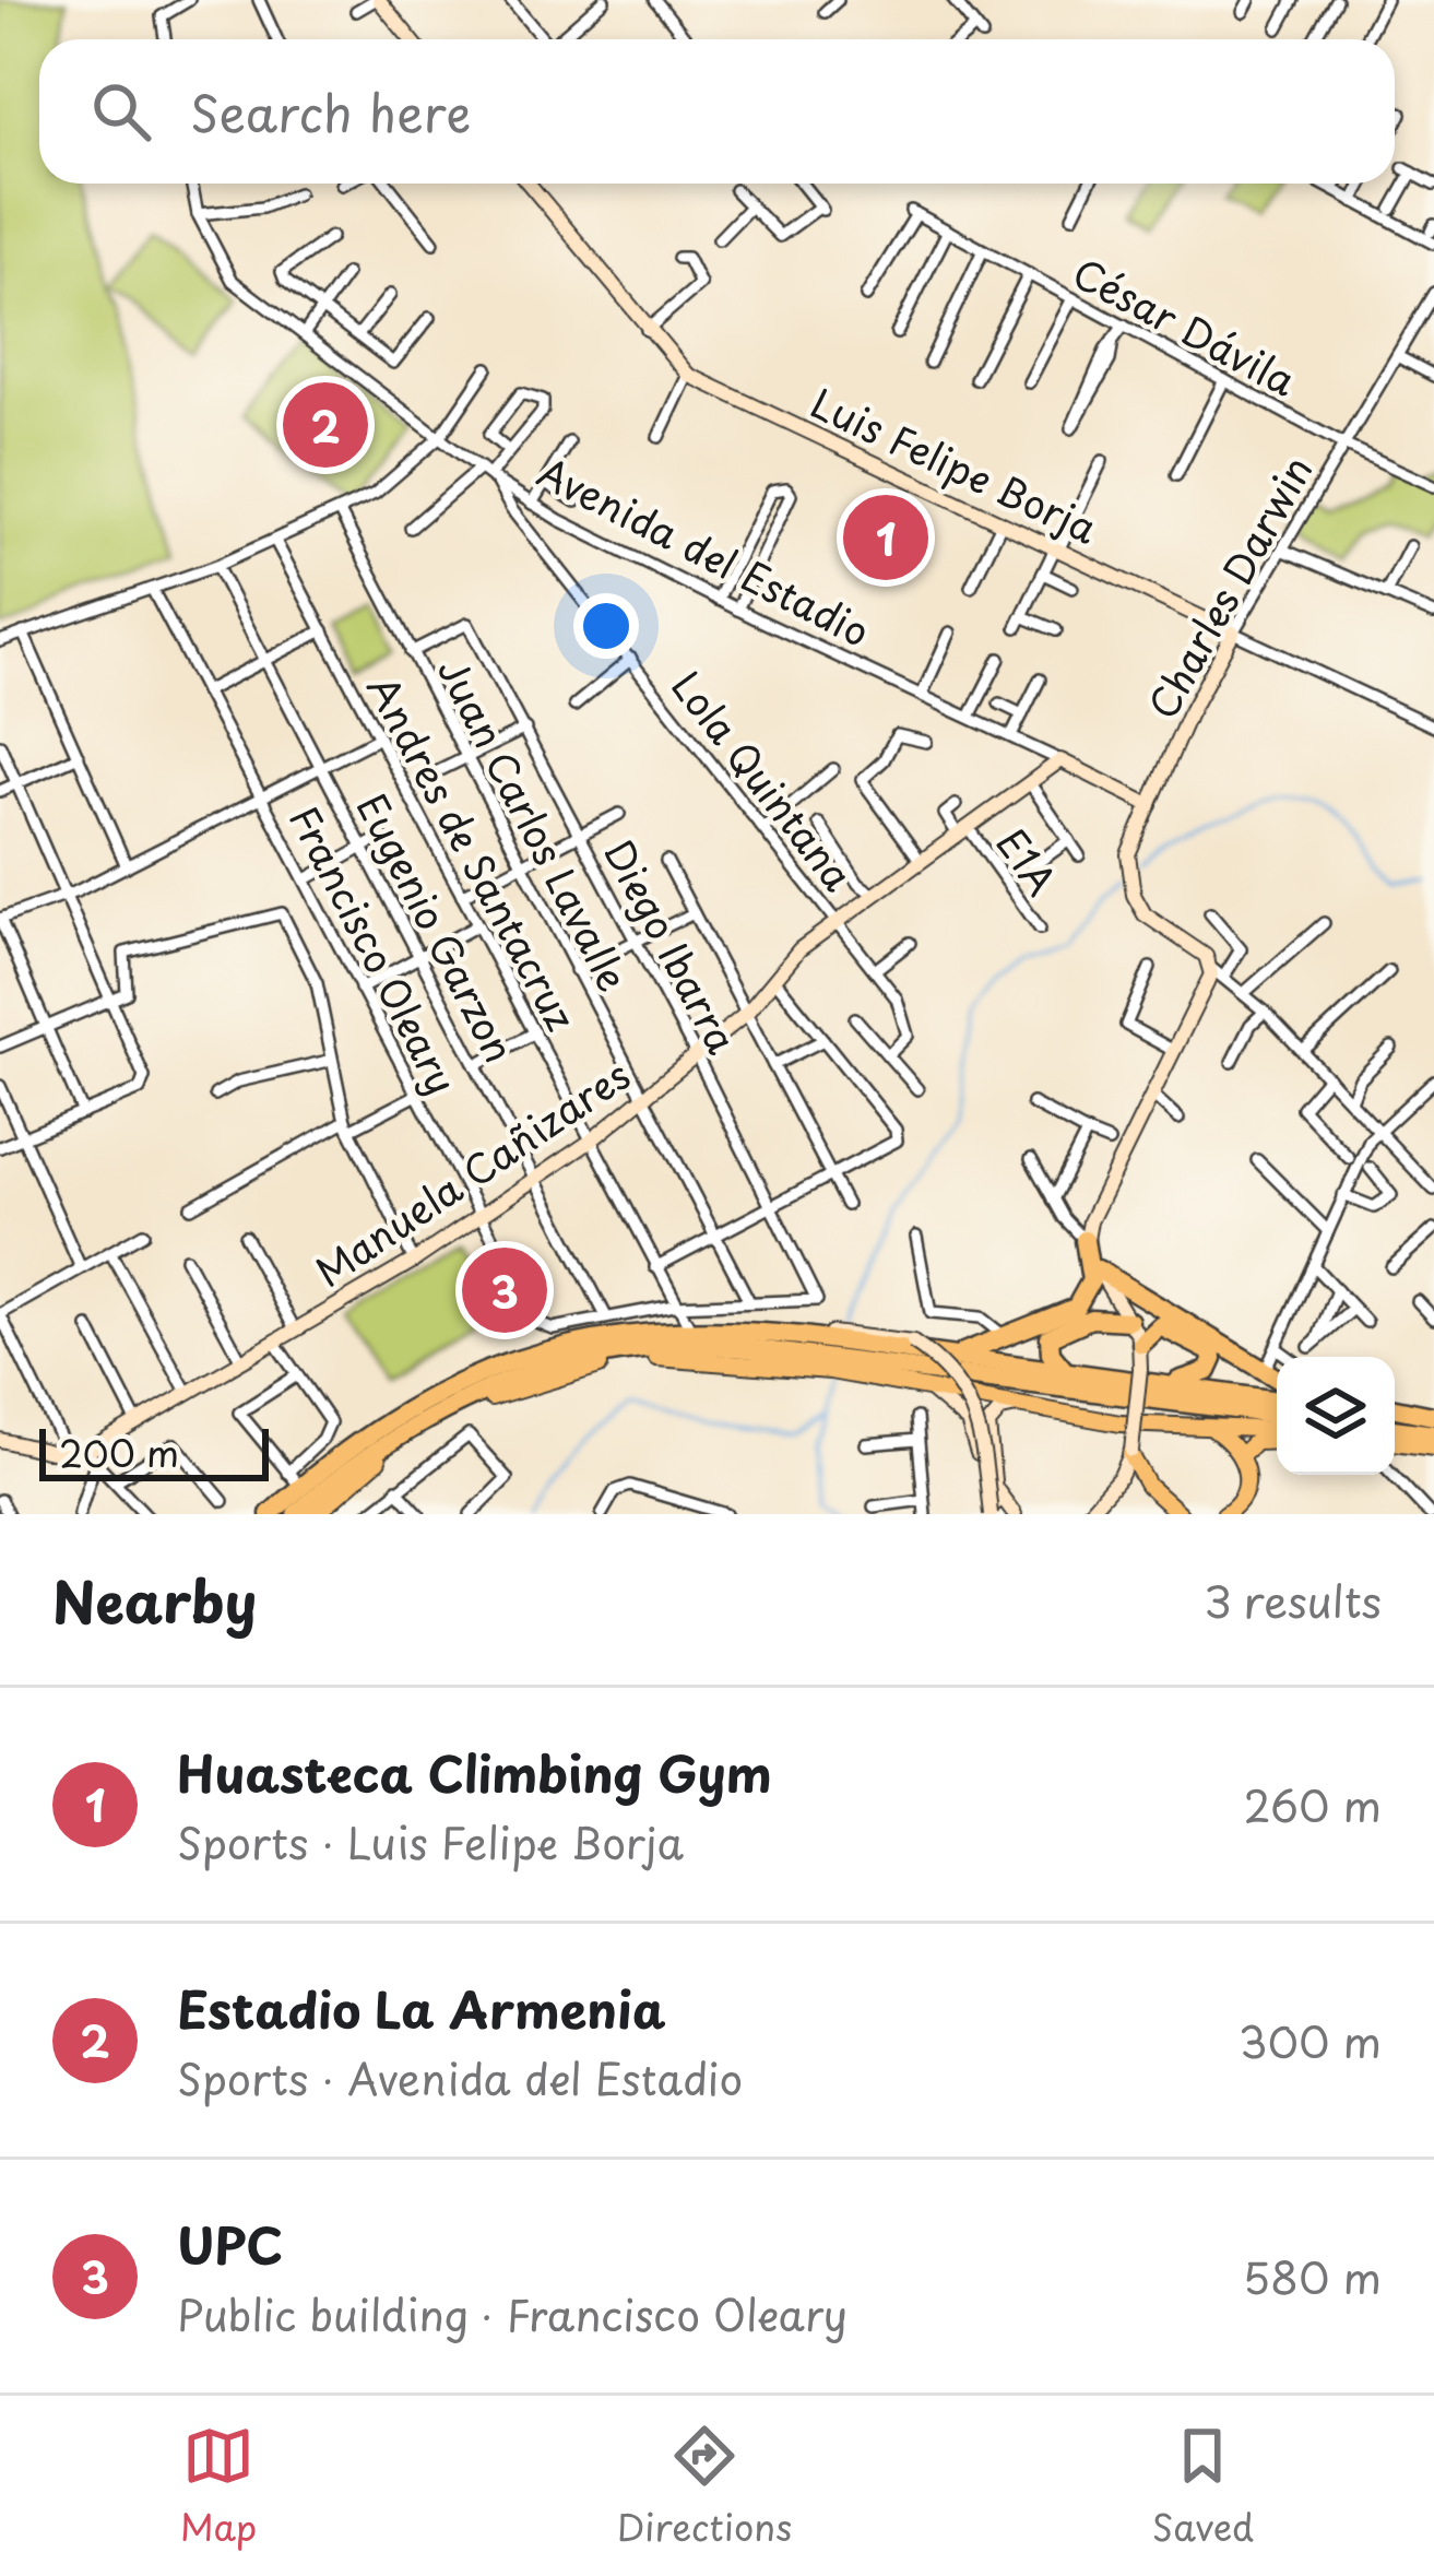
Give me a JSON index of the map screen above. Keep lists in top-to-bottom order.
{
  "streets": {
    "street": [
      "César Dávila",
      "Luis Felipe Borja",
      "Avenida del Estadio",
      "Charles Darwin",
      "Lola Quintana",
      "Juan Carlos Lavalle",
      "Andres de Santacruz",
      "E1A",
      "Eugenio Garzon",
      "Diego Ibarra",
      "Francisco Oleary",
      "Manuela Cañizares"
    ]
  },
  "crossings": [
    ["César Dávila", "Charles Darwin"],
    ["Luis Felipe Borja", "Charles Darwin"],
    ["Avenida del Estadio", "Charles Darwin"],
    ["Avenida del Estadio", "Lola Quintana"],
    ["Avenida del Estadio", "Manuela Cañizares"],
    ["Lola Quintana", "Manuela Cañizares"],
    ["Juan Carlos Lavalle", "Diego Ibarra"],
    ["Juan Carlos Lavalle", "Manuela Cañizares"],
    ["Andres de Santacruz", "Manuela Cañizares"],
    ["E1A", "Manuela Cañizares"],
    ["Eugenio Garzon", "Francisco Oleary"],
    ["Eugenio Garzon", "Manuela Cañizares"],
    ["Diego Ibarra", "Manuela Cañizares"],
    ["Francisco Oleary", "Manuela Cañizares"]
  ],
  "scale_bar": "200 m",
  "page": {
    "search": "Search here",
    "pins": ["2", "1", "3"],
    "scale": "200 m",
    "heading": ["Nearby", "3 results"],
    "list": [
      {
        "mark": "1",
        "name": "Huasteca Climbing Gym",
        "note": "Sports · Luis Felipe Borja",
        "value": "260 m"
      },
      {
        "mark": "2",
        "name": "Estadio La Armenia",
        "note": "Sports · Avenida del Estadio",
        "value": "300 m"
      },
      {
        "mark": "3",
        "name": "UPC",
        "note": "Public building · Francisco Oleary",
        "value": "580 m"
      }
    ],
    "nav": ["Map", "Directions", "Saved"]
  }
}
